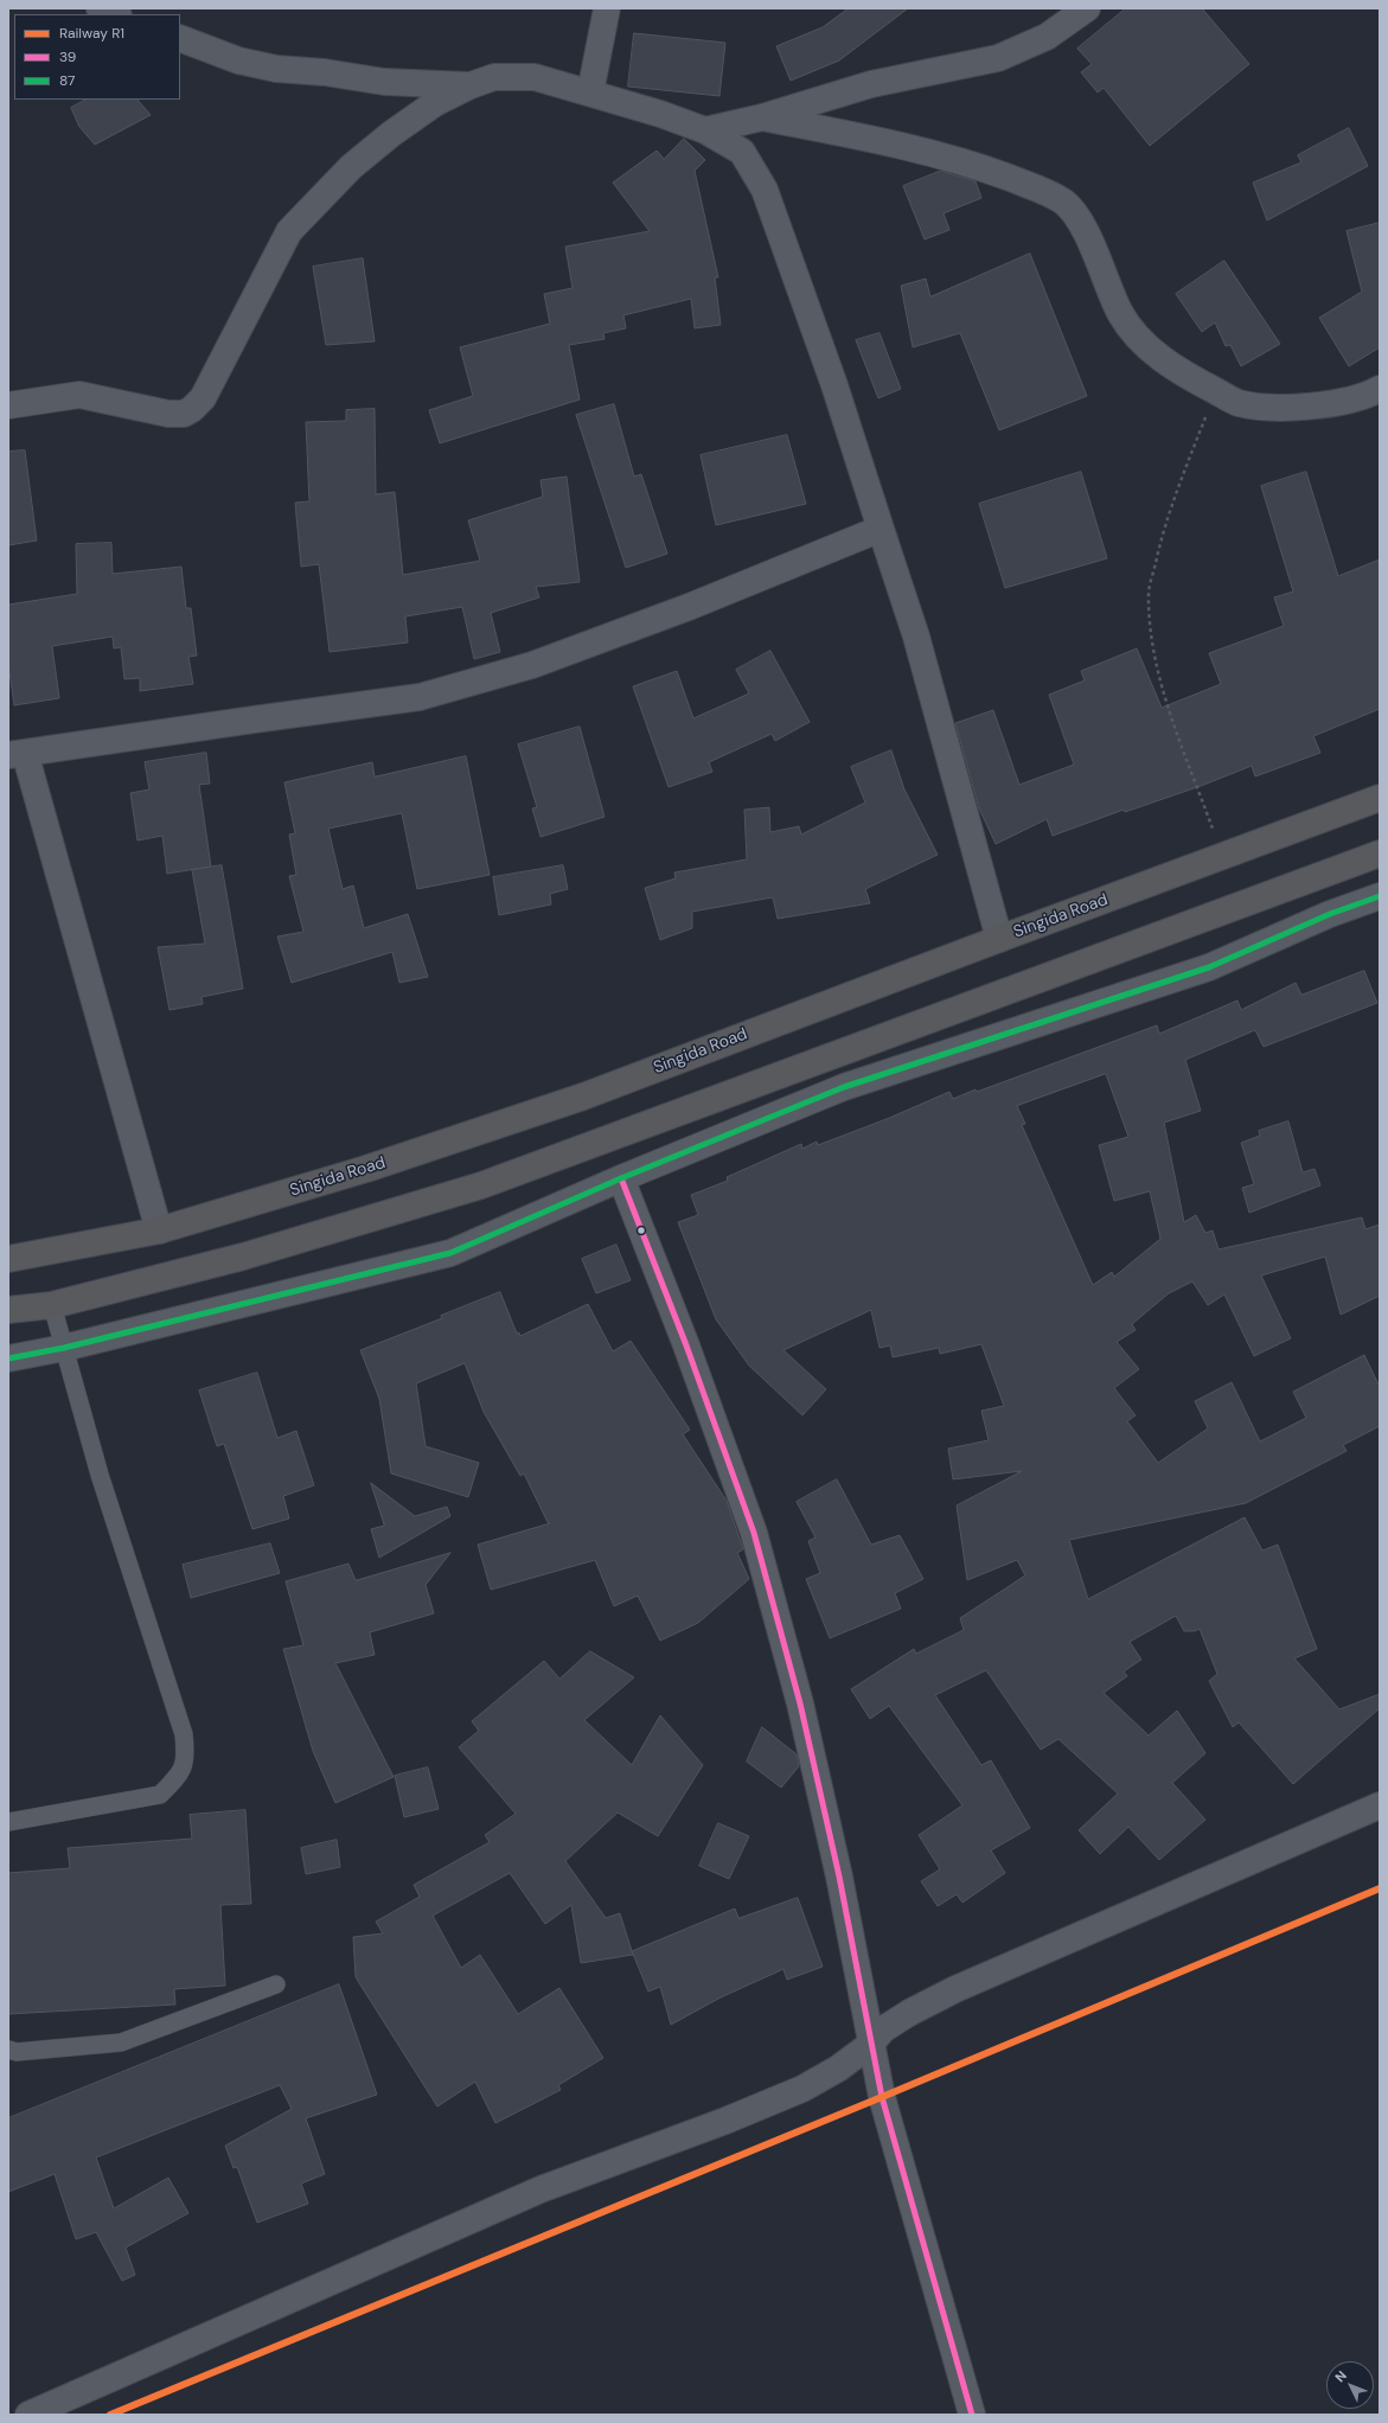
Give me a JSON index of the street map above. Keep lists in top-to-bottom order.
{
  "streets": {
    "highway": ["Singida Road"]
  },
  "lines": ["transit line 87", "transit line 39", "rail line R1"],
  "legend": ["Railway R1", "39", "87"],
  "north": "top left"
}
